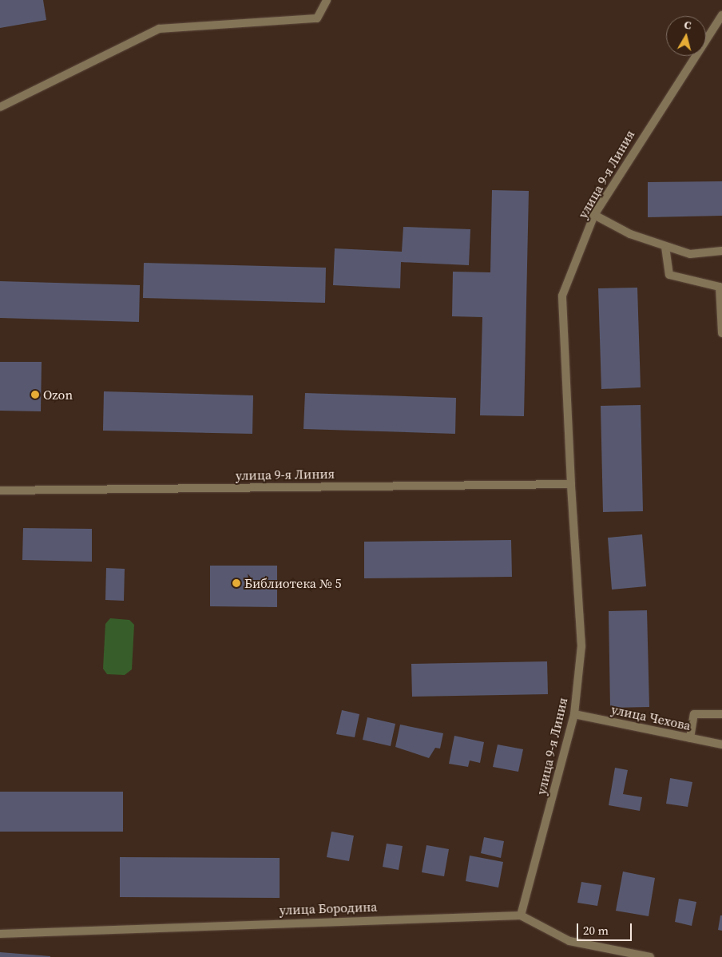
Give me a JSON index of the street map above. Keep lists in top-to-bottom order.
{
  "streets": {
    "street": ["улица 9-я Линия", "улица Чехова", "улица Бородина"]
  },
  "crossings": [
    ["улица 9-я Линия", "улица Чехова"],
    ["улица 9-я Линия", "улица Бородина"]
  ],
  "places": ["Ozon", "Библиотека № 5"],
  "scale_bar": "20 m",
  "north": "top"
}
